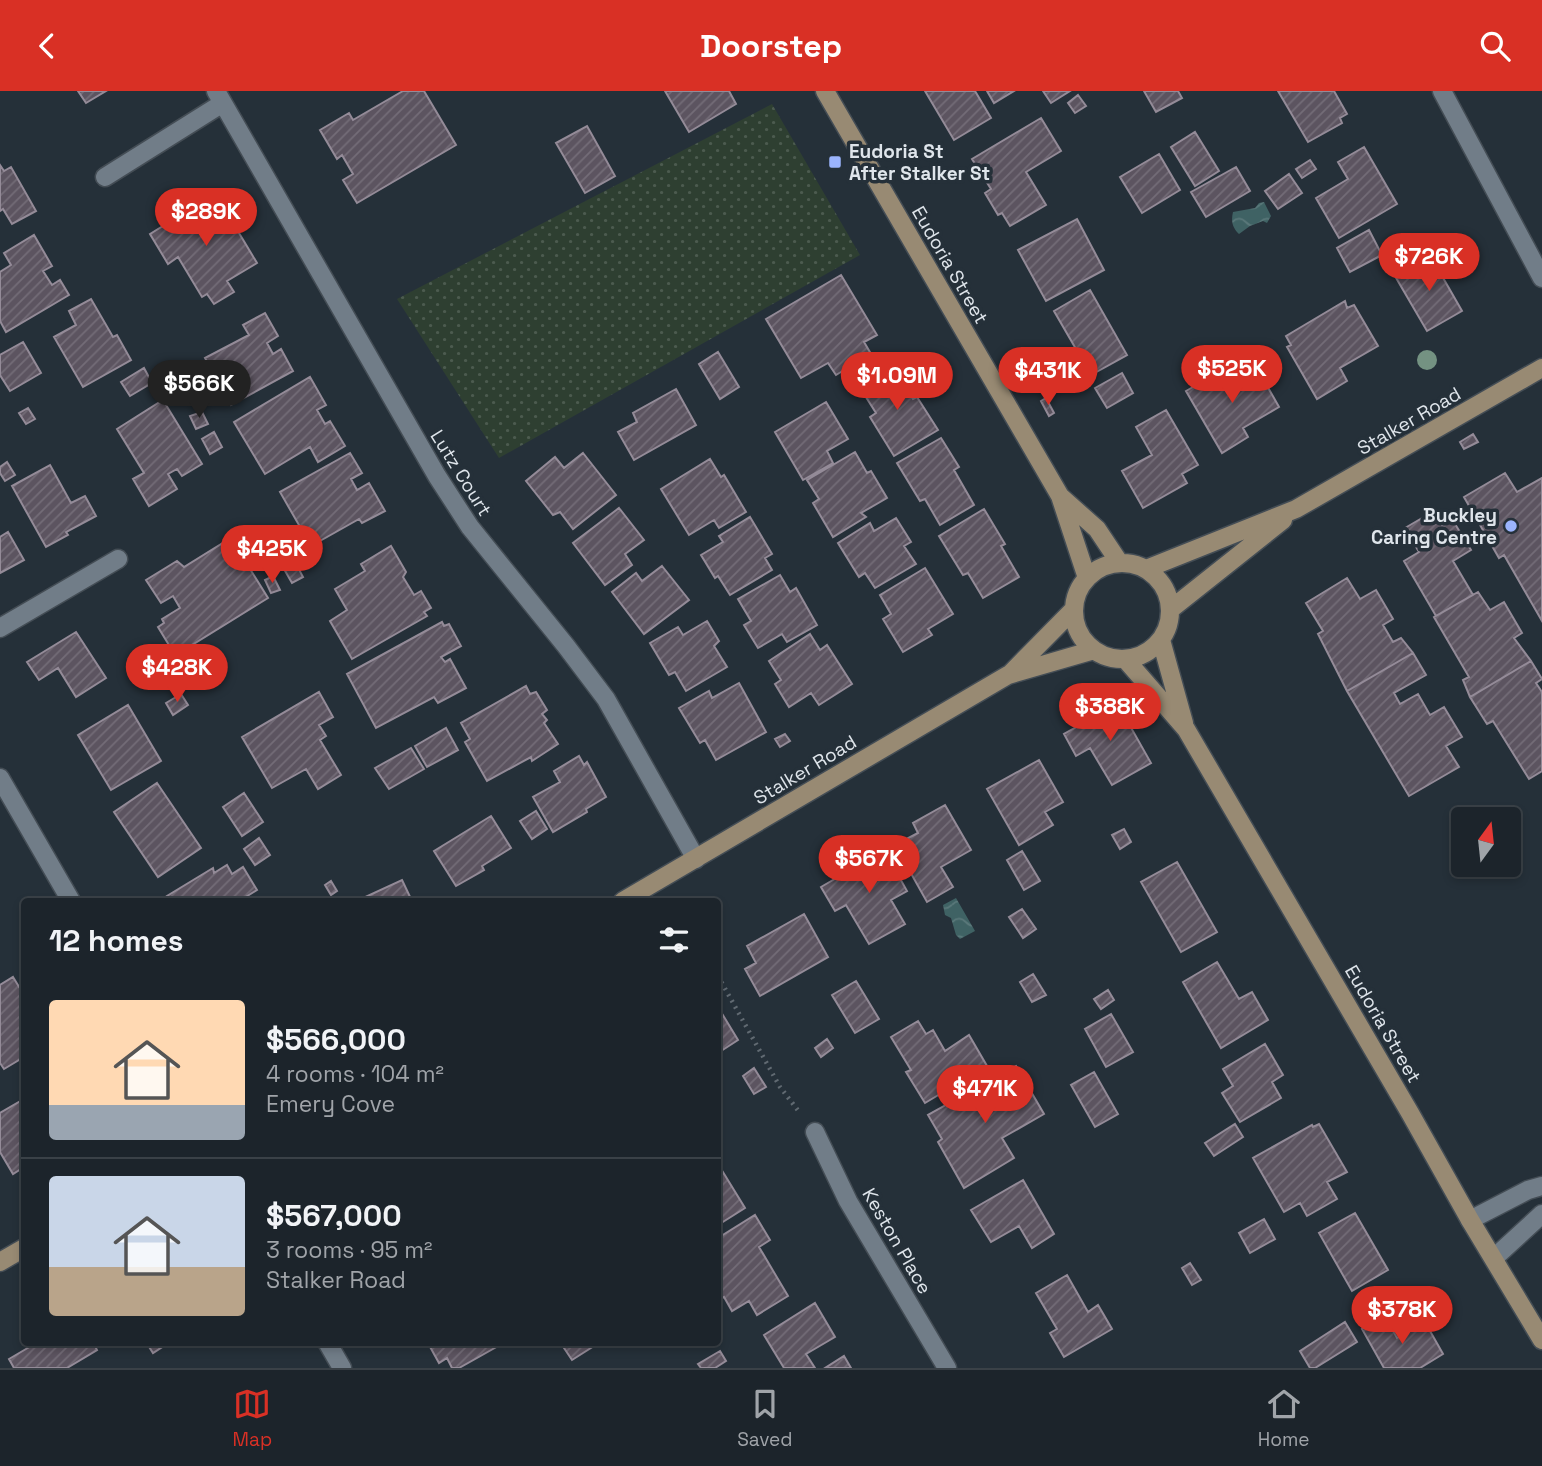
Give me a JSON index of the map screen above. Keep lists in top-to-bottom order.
{
  "streets": {
    "main road": ["Eudoria Street", "Stalker Road"],
    "street": ["Lutz Court", "Keston Place"]
  },
  "crossings": [
    ["Eudoria Street", "Stalker Road"],
    ["Stalker Road", "Lutz Court"]
  ],
  "places": {
    "transit": ["Eudoria St After Stalker St"],
    "other": ["Buckley Caring Centre"]
  },
  "north": "top",
  "page": {
    "header": "Doorstep",
    "price": [
      "$289K",
      "$726K",
      "$525K",
      "$431K",
      "$1.09M",
      "$566K",
      "$425K",
      "$428K",
      "$388K",
      "$567K",
      "$471K",
      "$378K"
    ],
    "heading": "12 homes",
    "list": [
      {
        "name": "$566,000",
        "note": "4 rooms · 104 m² · Emery Cove"
      },
      {
        "name": "$567,000",
        "note": "3 rooms · 95 m² · Stalker Road"
      }
    ],
    "tabs": ["Map", "Saved", "Home"]
  }
}
